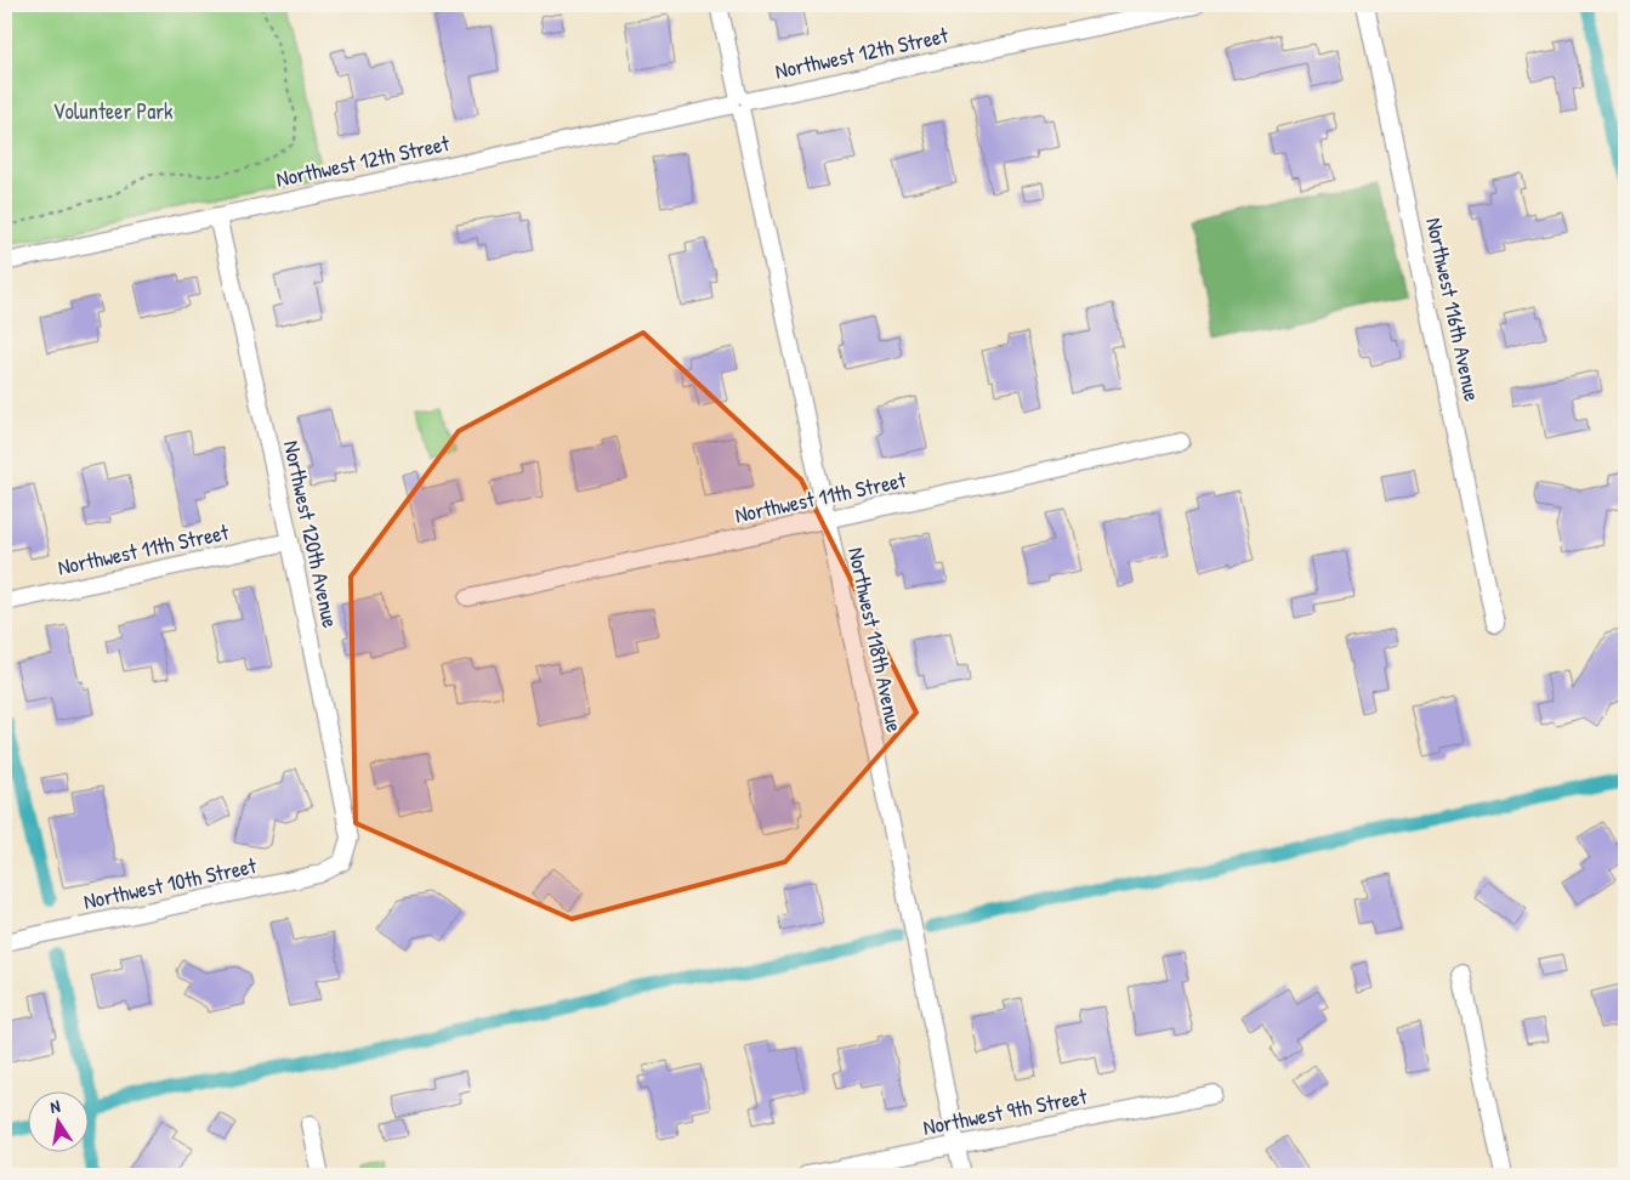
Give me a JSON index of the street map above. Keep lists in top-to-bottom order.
{
  "streets": {
    "street": [
      "Northwest 12th Street",
      "Northwest 116th Avenue",
      "Northwest 11th Street",
      "Northwest 120th Avenue",
      "Northwest 118th Avenue",
      "Northwest 10th Street",
      "Northwest 9th Street"
    ]
  },
  "crossings": [
    ["Northwest 12th Street", "Northwest 120th Avenue"],
    ["Northwest 12th Street", "Northwest 118th Avenue"],
    ["Northwest 11th Street", "Northwest 120th Avenue"],
    ["Northwest 11th Street", "Northwest 118th Avenue"],
    ["Northwest 120th Avenue", "Northwest 10th Street"],
    ["Northwest 118th Avenue", "Northwest 9th Street"]
  ],
  "parks": ["Volunteer Park"],
  "north": "top"
}
